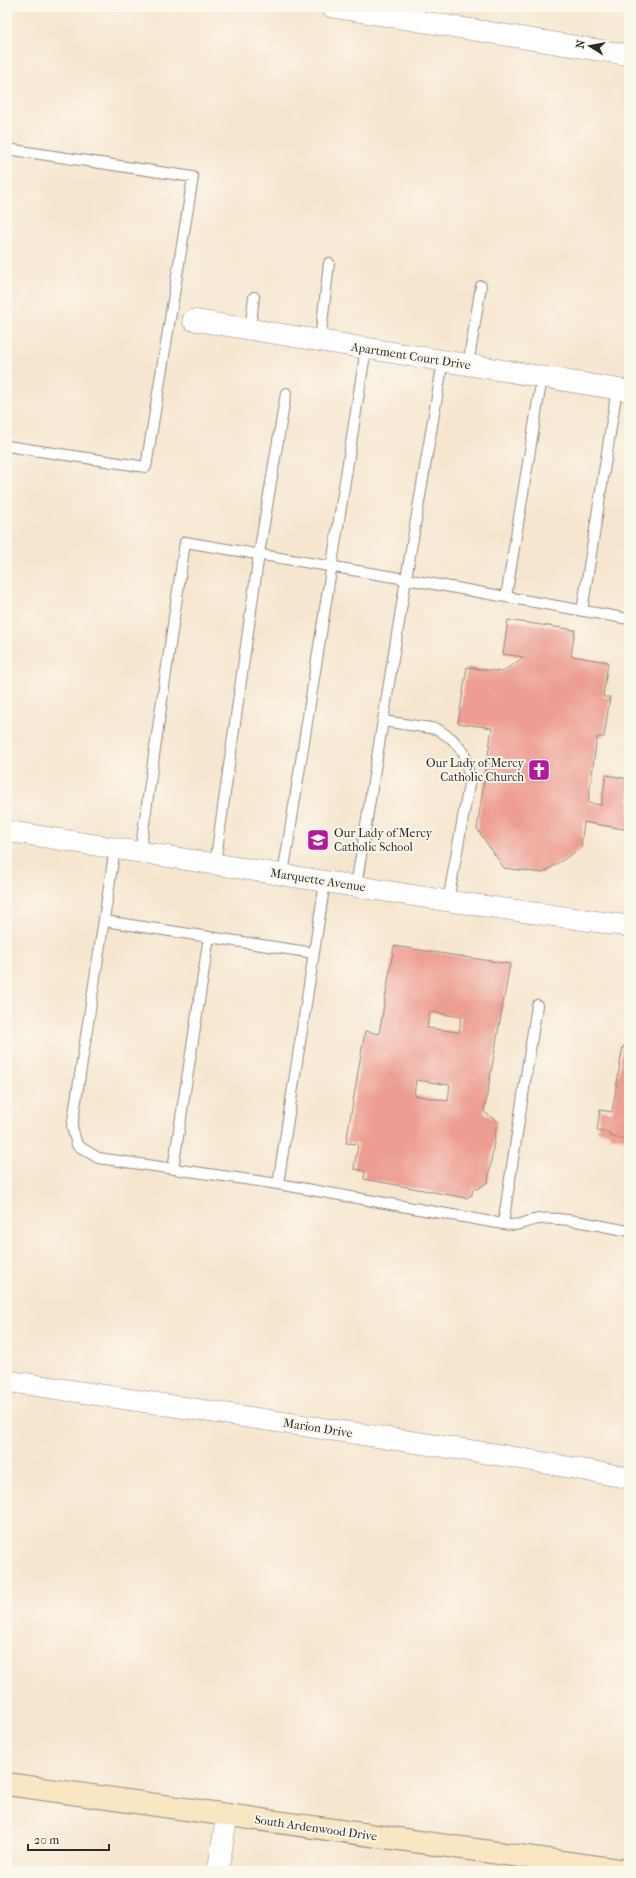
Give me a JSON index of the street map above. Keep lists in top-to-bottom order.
{
  "streets": {
    "street": [
      "Apartment Court Drive",
      "Marquette Avenue",
      "Marion Drive",
      "South Ardenwood Drive"
    ]
  },
  "places": {
    "church": ["Our Lady of Mercy Catholic Church"],
    "school or university": ["Our Lady of Mercy Catholic School"]
  },
  "scale_bar": "20 m",
  "north": "left"
}
